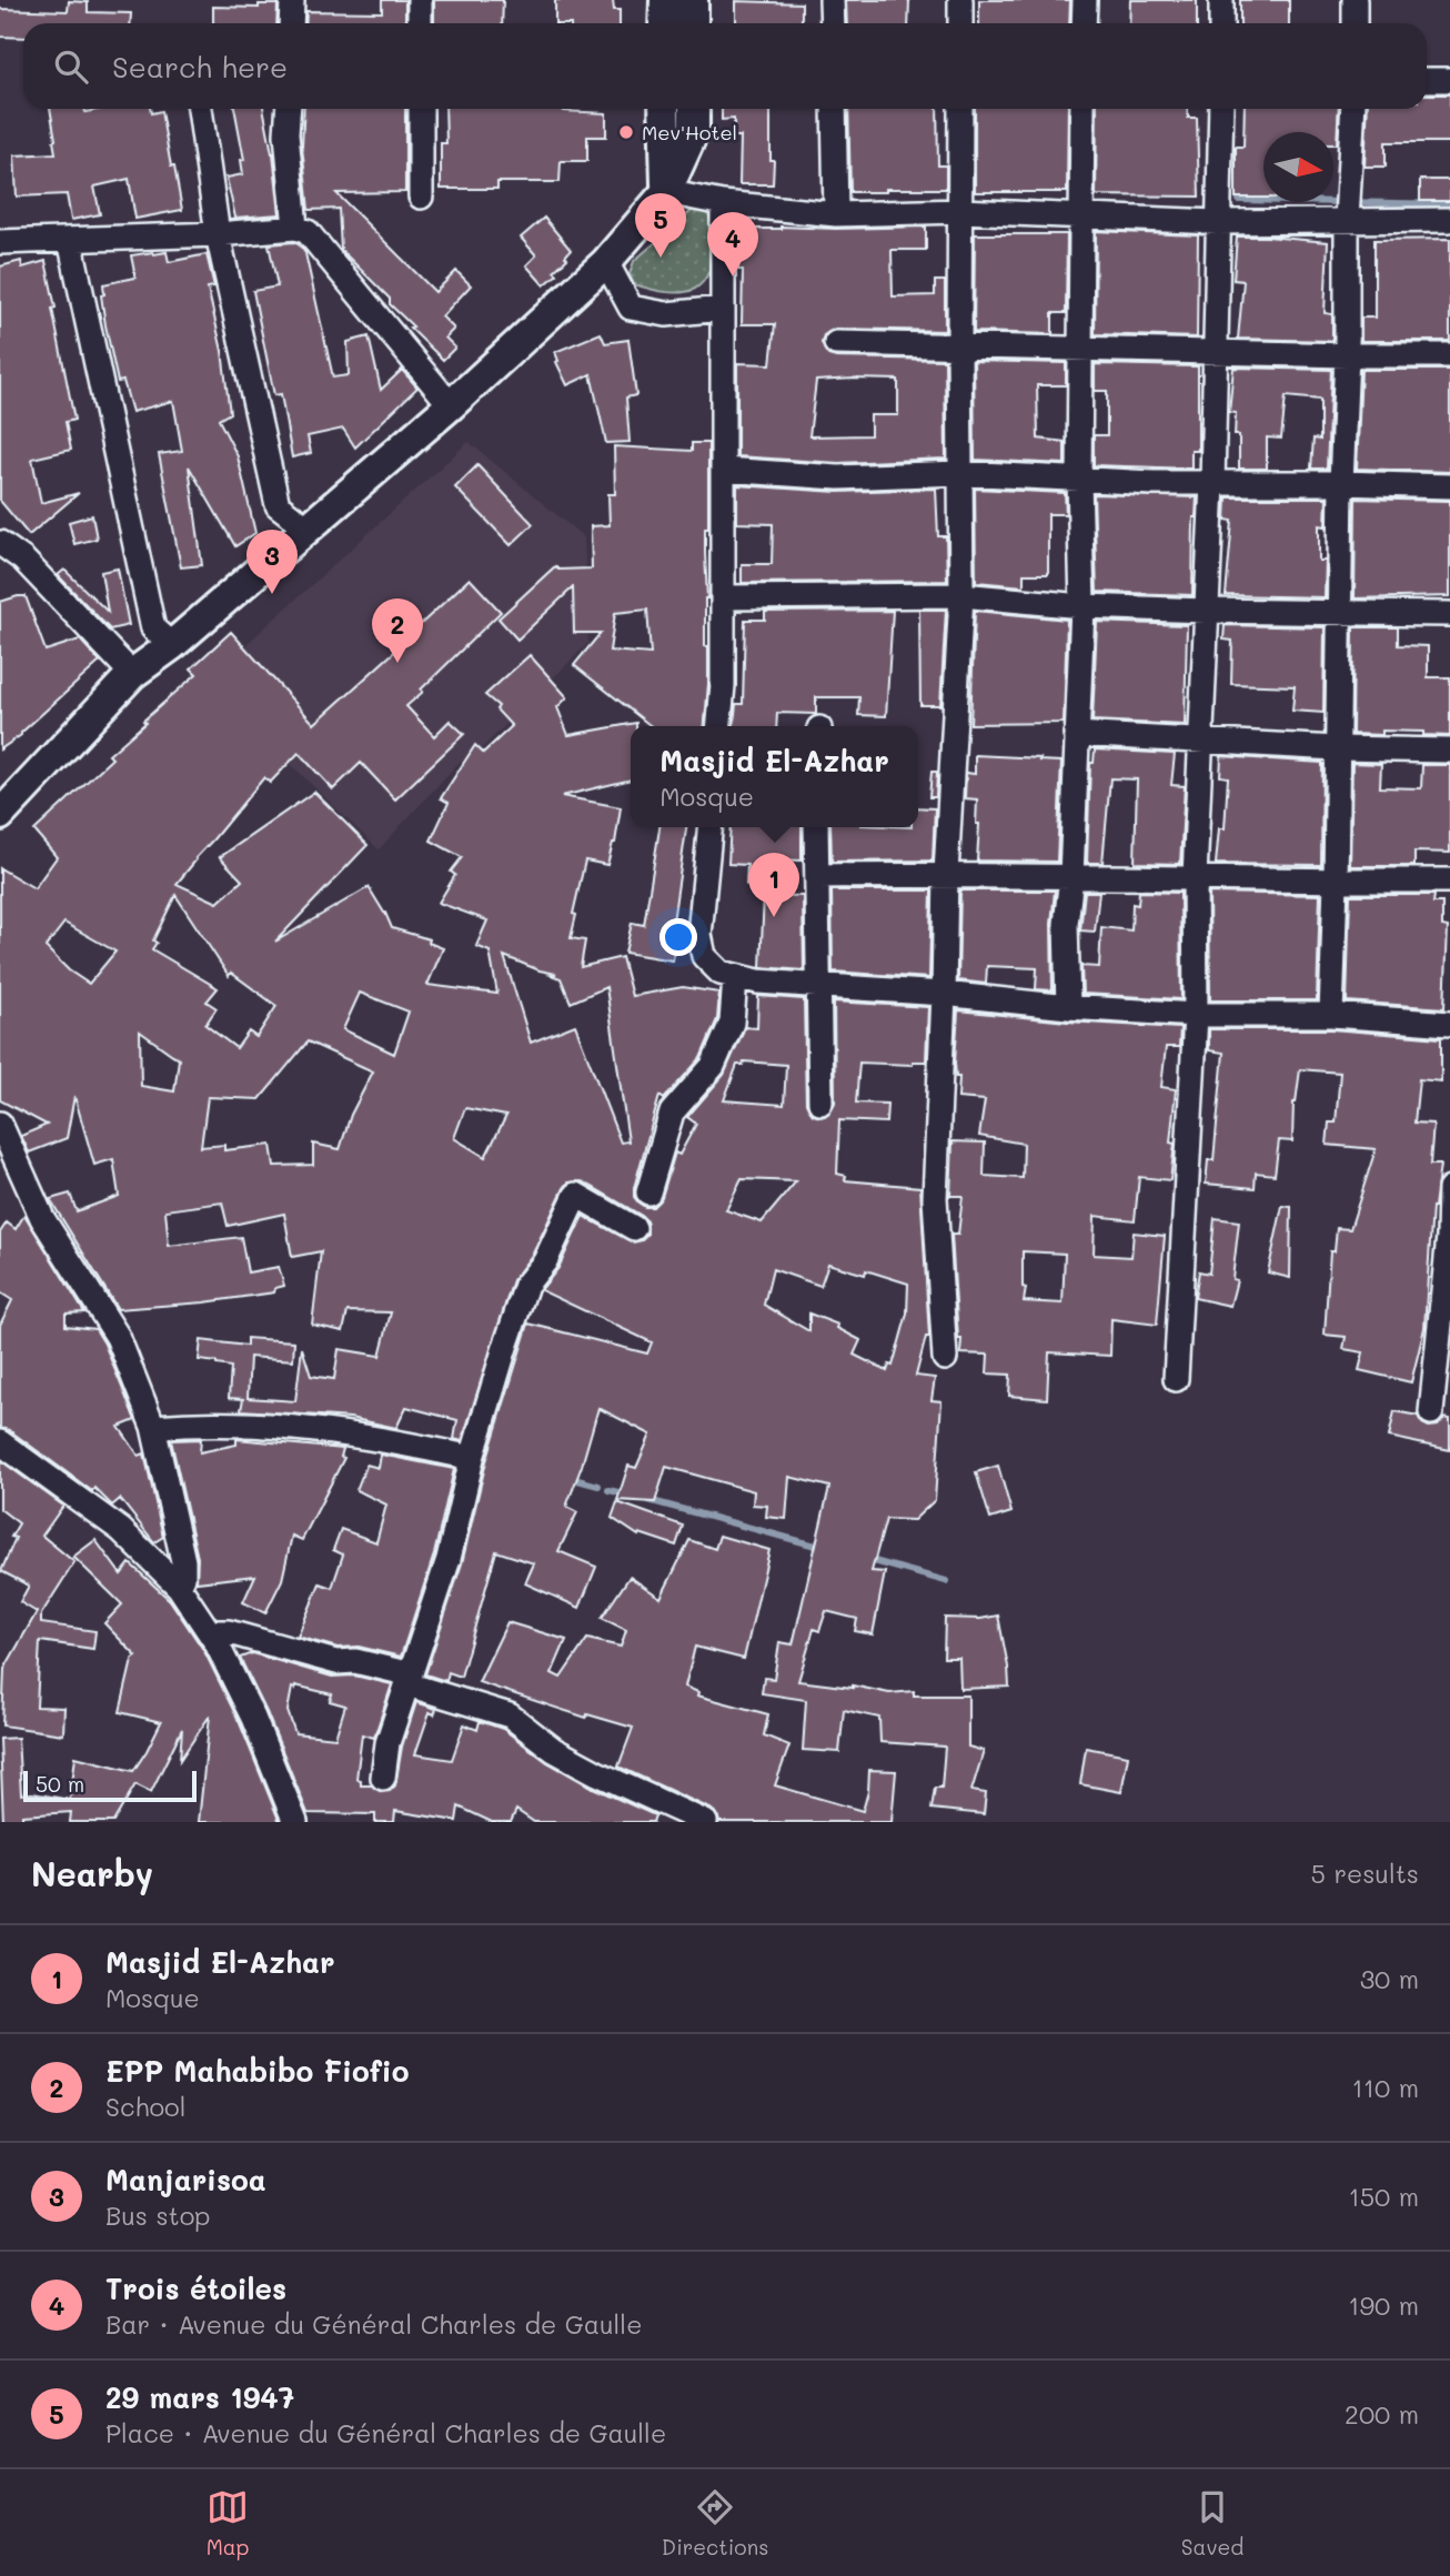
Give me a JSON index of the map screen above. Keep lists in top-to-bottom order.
{
  "places": ["Mev'Hotel"],
  "scale_bar": "50 m",
  "north": "right",
  "page": {
    "search": "Search here",
    "pins": [
      "5",
      "4",
      "3",
      "2",
      "1"
    ],
    "popup": ["Masjid El-Azhar", "Mosque"],
    "scale": "50 m",
    "heading": ["Nearby", "5 results"],
    "list": [
      {
        "mark": "1",
        "name": "Masjid El-Azhar",
        "note": "Mosque",
        "value": "30 m"
      },
      {
        "mark": "2",
        "name": "EPP Mahabibo Fiofio",
        "note": "School",
        "value": "110 m"
      },
      {
        "mark": "3",
        "name": "Manjarisoa",
        "note": "Bus stop",
        "value": "150 m"
      },
      {
        "mark": "4",
        "name": "Trois étoiles",
        "note": "Bar · Avenue du Général Charles de Gaulle",
        "value": "190 m"
      },
      {
        "mark": "5",
        "name": "29 mars 1947",
        "note": "Place · Avenue du Général Charles de Gaulle",
        "value": "200 m"
      }
    ],
    "nav": ["Map", "Directions", "Saved"]
  }
}
